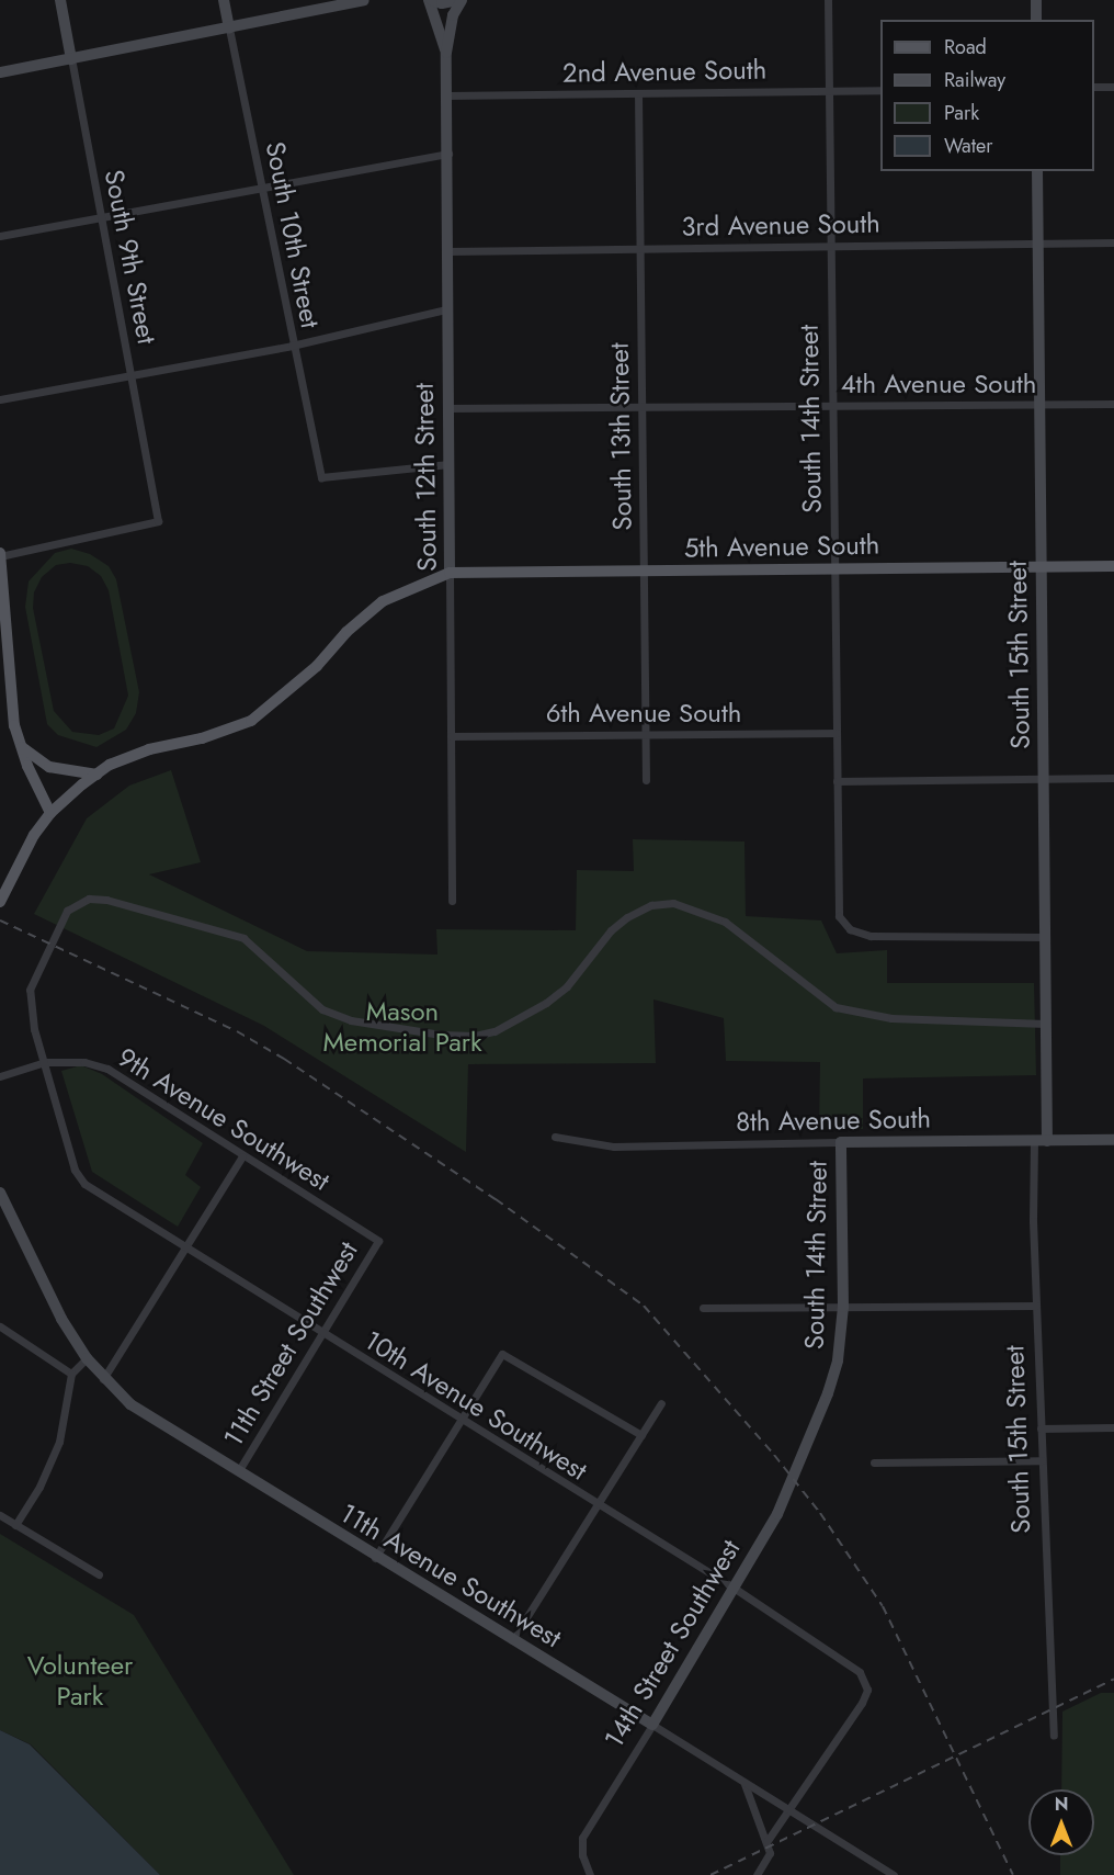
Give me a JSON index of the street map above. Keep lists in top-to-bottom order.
{
  "streets": {
    "main road": ["5th Avenue South"],
    "street": [
      "2nd Avenue South",
      "3rd Avenue South",
      "South 10th Street",
      "South 9th Street",
      "4th Avenue South",
      "South 14th Street",
      "South 13th Street",
      "South 12th Street",
      "South 15th Street",
      "6th Avenue South",
      "9th Avenue Southwest",
      "8th Avenue South",
      "11th Street Southwest",
      "10th Avenue Southwest",
      "11th Avenue Southwest",
      "14th Street Southwest"
    ]
  },
  "crossings": [
    ["2nd Avenue South", "South 14th Street"],
    ["2nd Avenue South", "South 13th Street"],
    ["2nd Avenue South", "South 12th Street"],
    ["3rd Avenue South", "South 14th Street"],
    ["3rd Avenue South", "South 13th Street"],
    ["3rd Avenue South", "South 12th Street"],
    ["3rd Avenue South", "South 15th Street"],
    ["South 10th Street", "South 12th Street"],
    ["4th Avenue South", "South 14th Street"],
    ["4th Avenue South", "South 13th Street"],
    ["4th Avenue South", "South 12th Street"],
    ["4th Avenue South", "South 15th Street"],
    ["South 14th Street", "5th Avenue South"],
    ["South 14th Street", "South 15th Street"],
    ["South 14th Street", "6th Avenue South"],
    ["South 14th Street", "8th Avenue South"],
    ["South 14th Street", "14th Street Southwest"],
    ["South 13th Street", "5th Avenue South"],
    ["South 13th Street", "6th Avenue South"],
    ["South 12th Street", "5th Avenue South"],
    ["South 12th Street", "6th Avenue South"],
    ["5th Avenue South", "South 15th Street"],
    ["South 15th Street", "8th Avenue South"],
    ["9th Avenue Southwest", "11th Street Southwest"],
    ["9th Avenue Southwest", "10th Avenue Southwest"],
    ["11th Street Southwest", "10th Avenue Southwest"],
    ["11th Street Southwest", "11th Avenue Southwest"],
    ["10th Avenue Southwest", "11th Avenue Southwest"],
    ["10th Avenue Southwest", "14th Street Southwest"],
    ["11th Avenue Southwest", "14th Street Southwest"]
  ],
  "parks": ["Mason Memorial Park", "Volunteer Park"],
  "legend": [
    "Road",
    "Railway",
    "Park",
    "Water"
  ],
  "north": "top"
}
